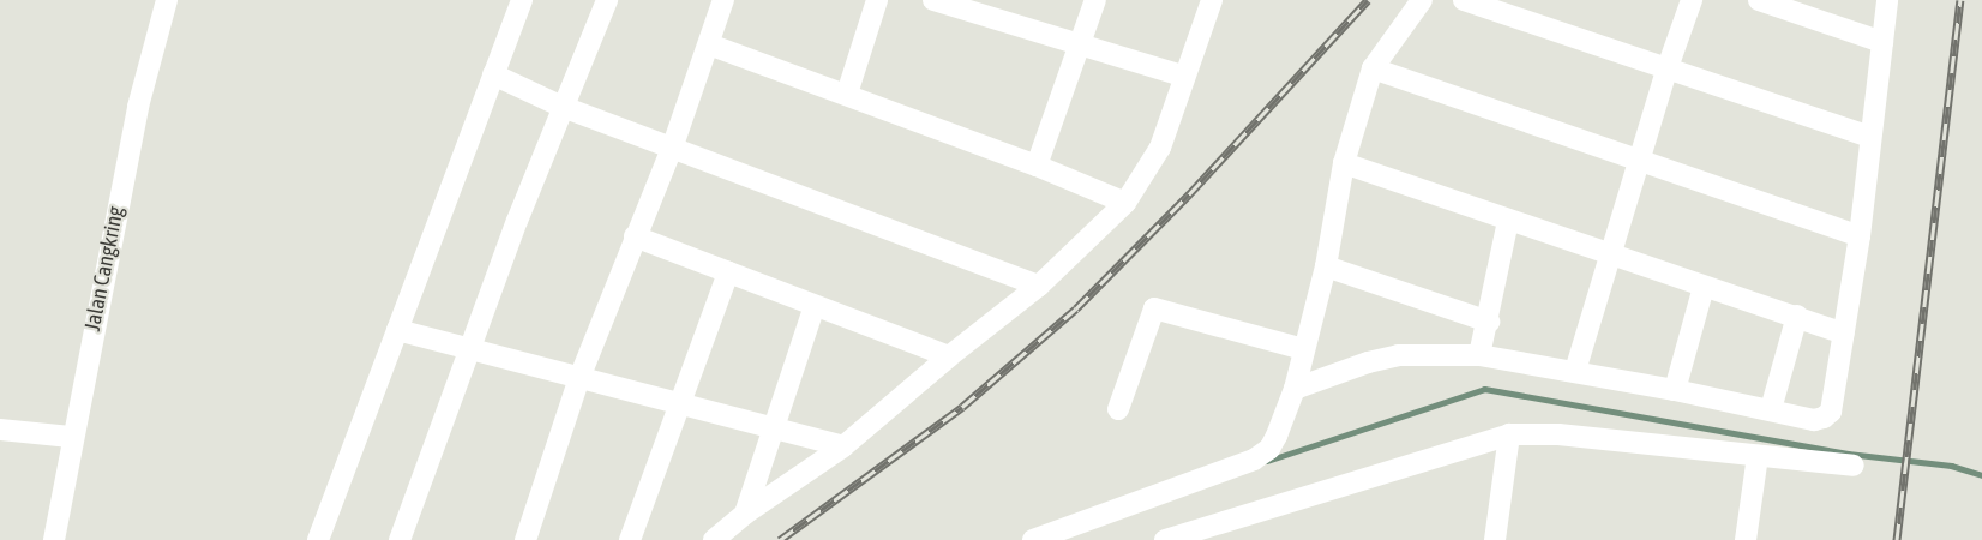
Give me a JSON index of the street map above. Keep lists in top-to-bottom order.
{
  "streets": {
    "street": ["Jalan Cangkring"]
  }
}
